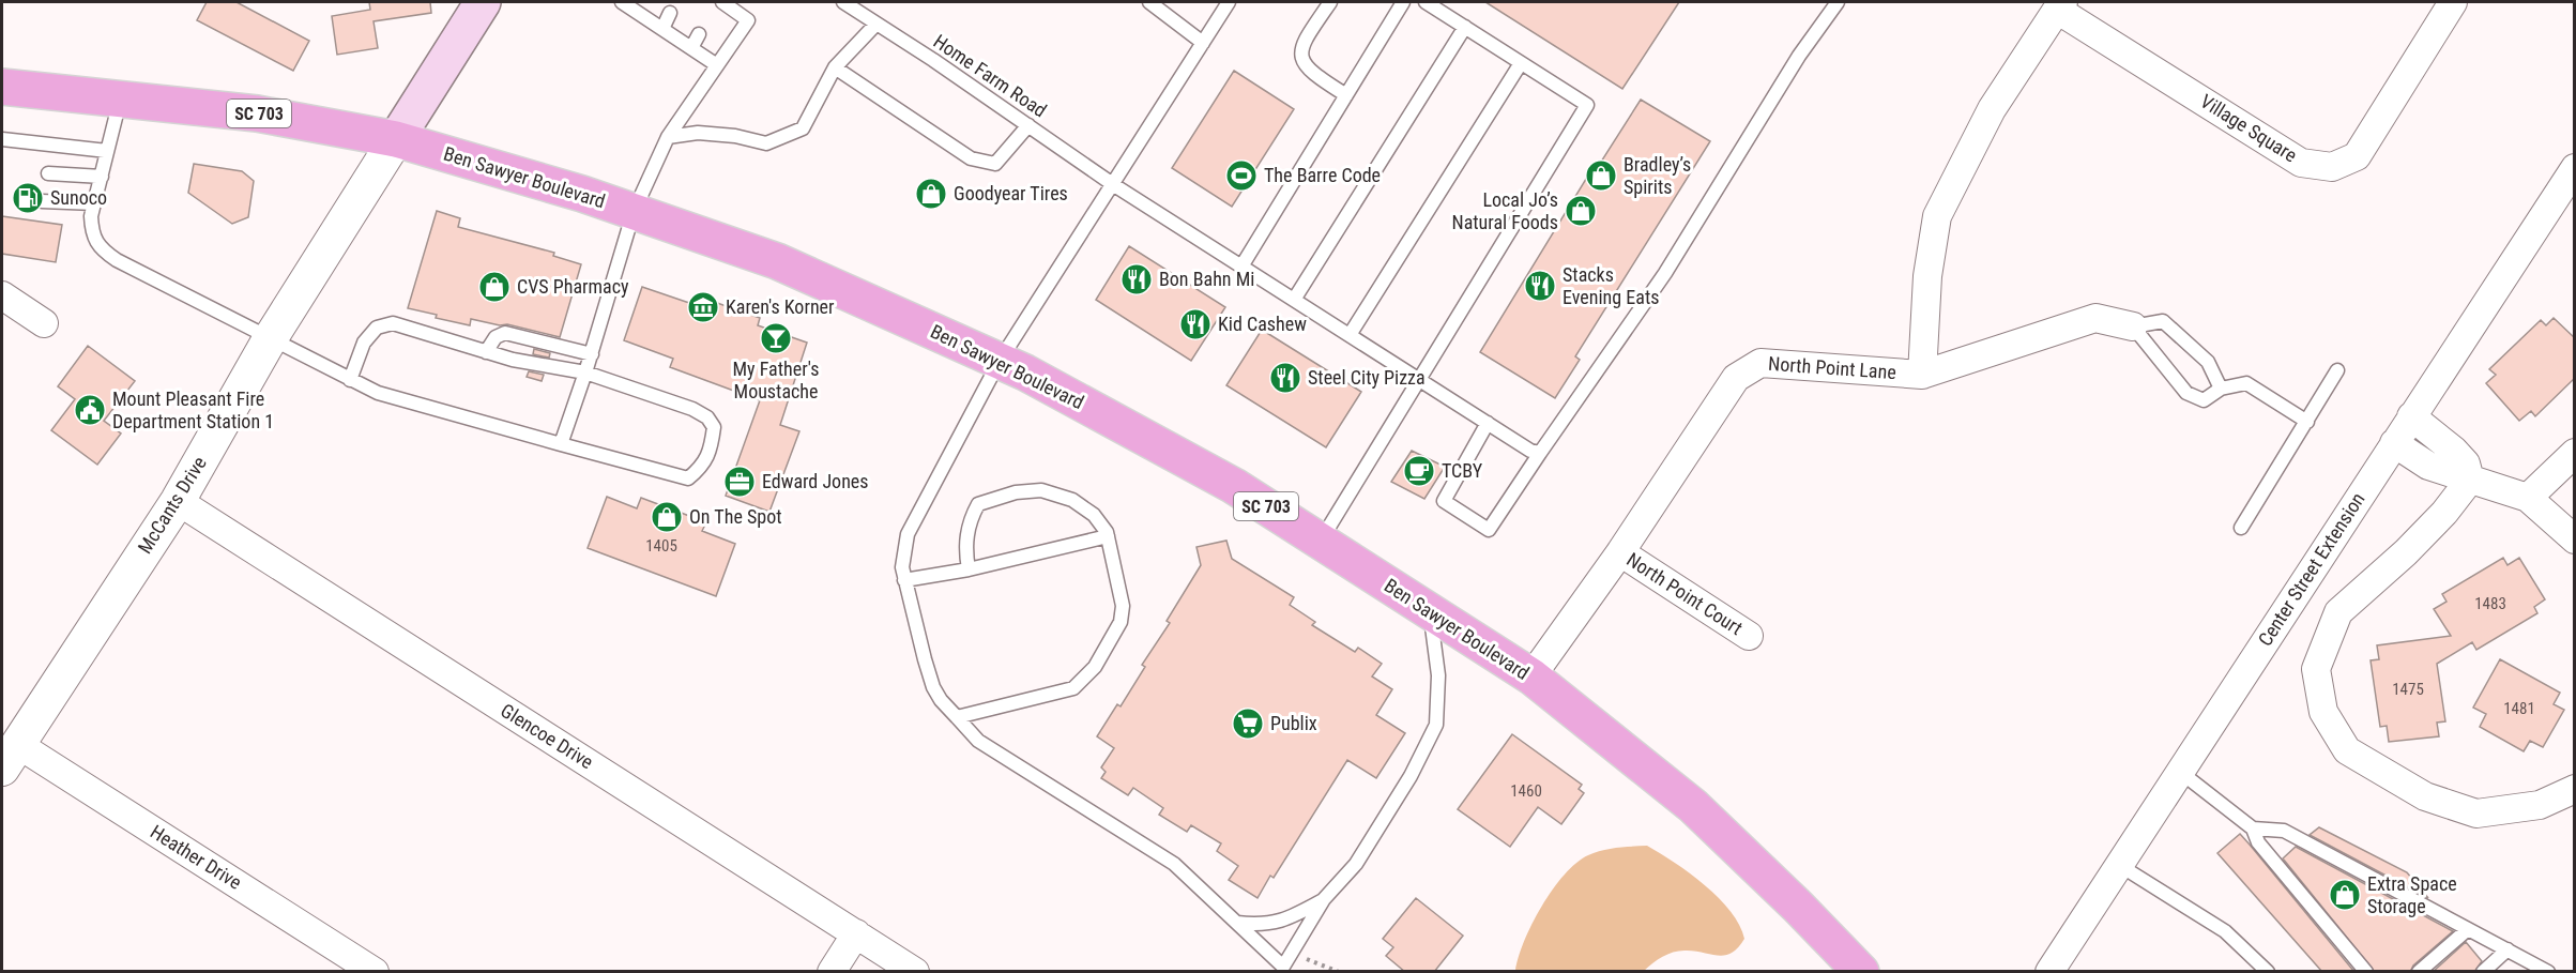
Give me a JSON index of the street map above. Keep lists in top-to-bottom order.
{
  "streets": {
    "main road": ["SC 703", "Ben Sawyer Boulevard"],
    "street": [
      "Village Square",
      "North Point Lane",
      "McCants Drive",
      "Center Street Extension",
      "North Point Court",
      "Glencoe Drive",
      "Heather Drive"
    ],
    "lane": ["Home Farm Road"]
  },
  "crossings": [
    ["Village Square", "North Point Lane"],
    ["Ben Sawyer Boulevard", "North Point Lane"],
    ["Ben Sawyer Boulevard", "McCants Drive"],
    ["North Point Lane", "North Point Court"],
    ["McCants Drive", "Glencoe Drive"],
    ["McCants Drive", "Heather Drive"]
  ],
  "places": {
    "sports": ["The Barre Code"],
    "shop": [
      "Bradley’s Spirits",
      "Goodyear Tires",
      "Local Jo’s Natural Foods",
      "CVS Pharmacy",
      "On The Spot",
      "Extra Space Storage"
    ],
    "fuel station": ["Sunoco"],
    "restaurant": [
      "Bon Bahn Mi",
      "Stacks Evening Eats",
      "Kid Cashew",
      "Steel City Pizza"
    ],
    "museum": ["Karen's Korner"],
    "bar": ["My Father's Moustache"],
    "public building": ["Mount Pleasant Fire Department Station 1"],
    "cafe": ["TCBY"],
    "office": ["Edward Jones"],
    "supermarket": ["Publix"]
  },
  "house_numbers": [
    "1405",
    "1483",
    "1475",
    "1481",
    "1460"
  ]
}
